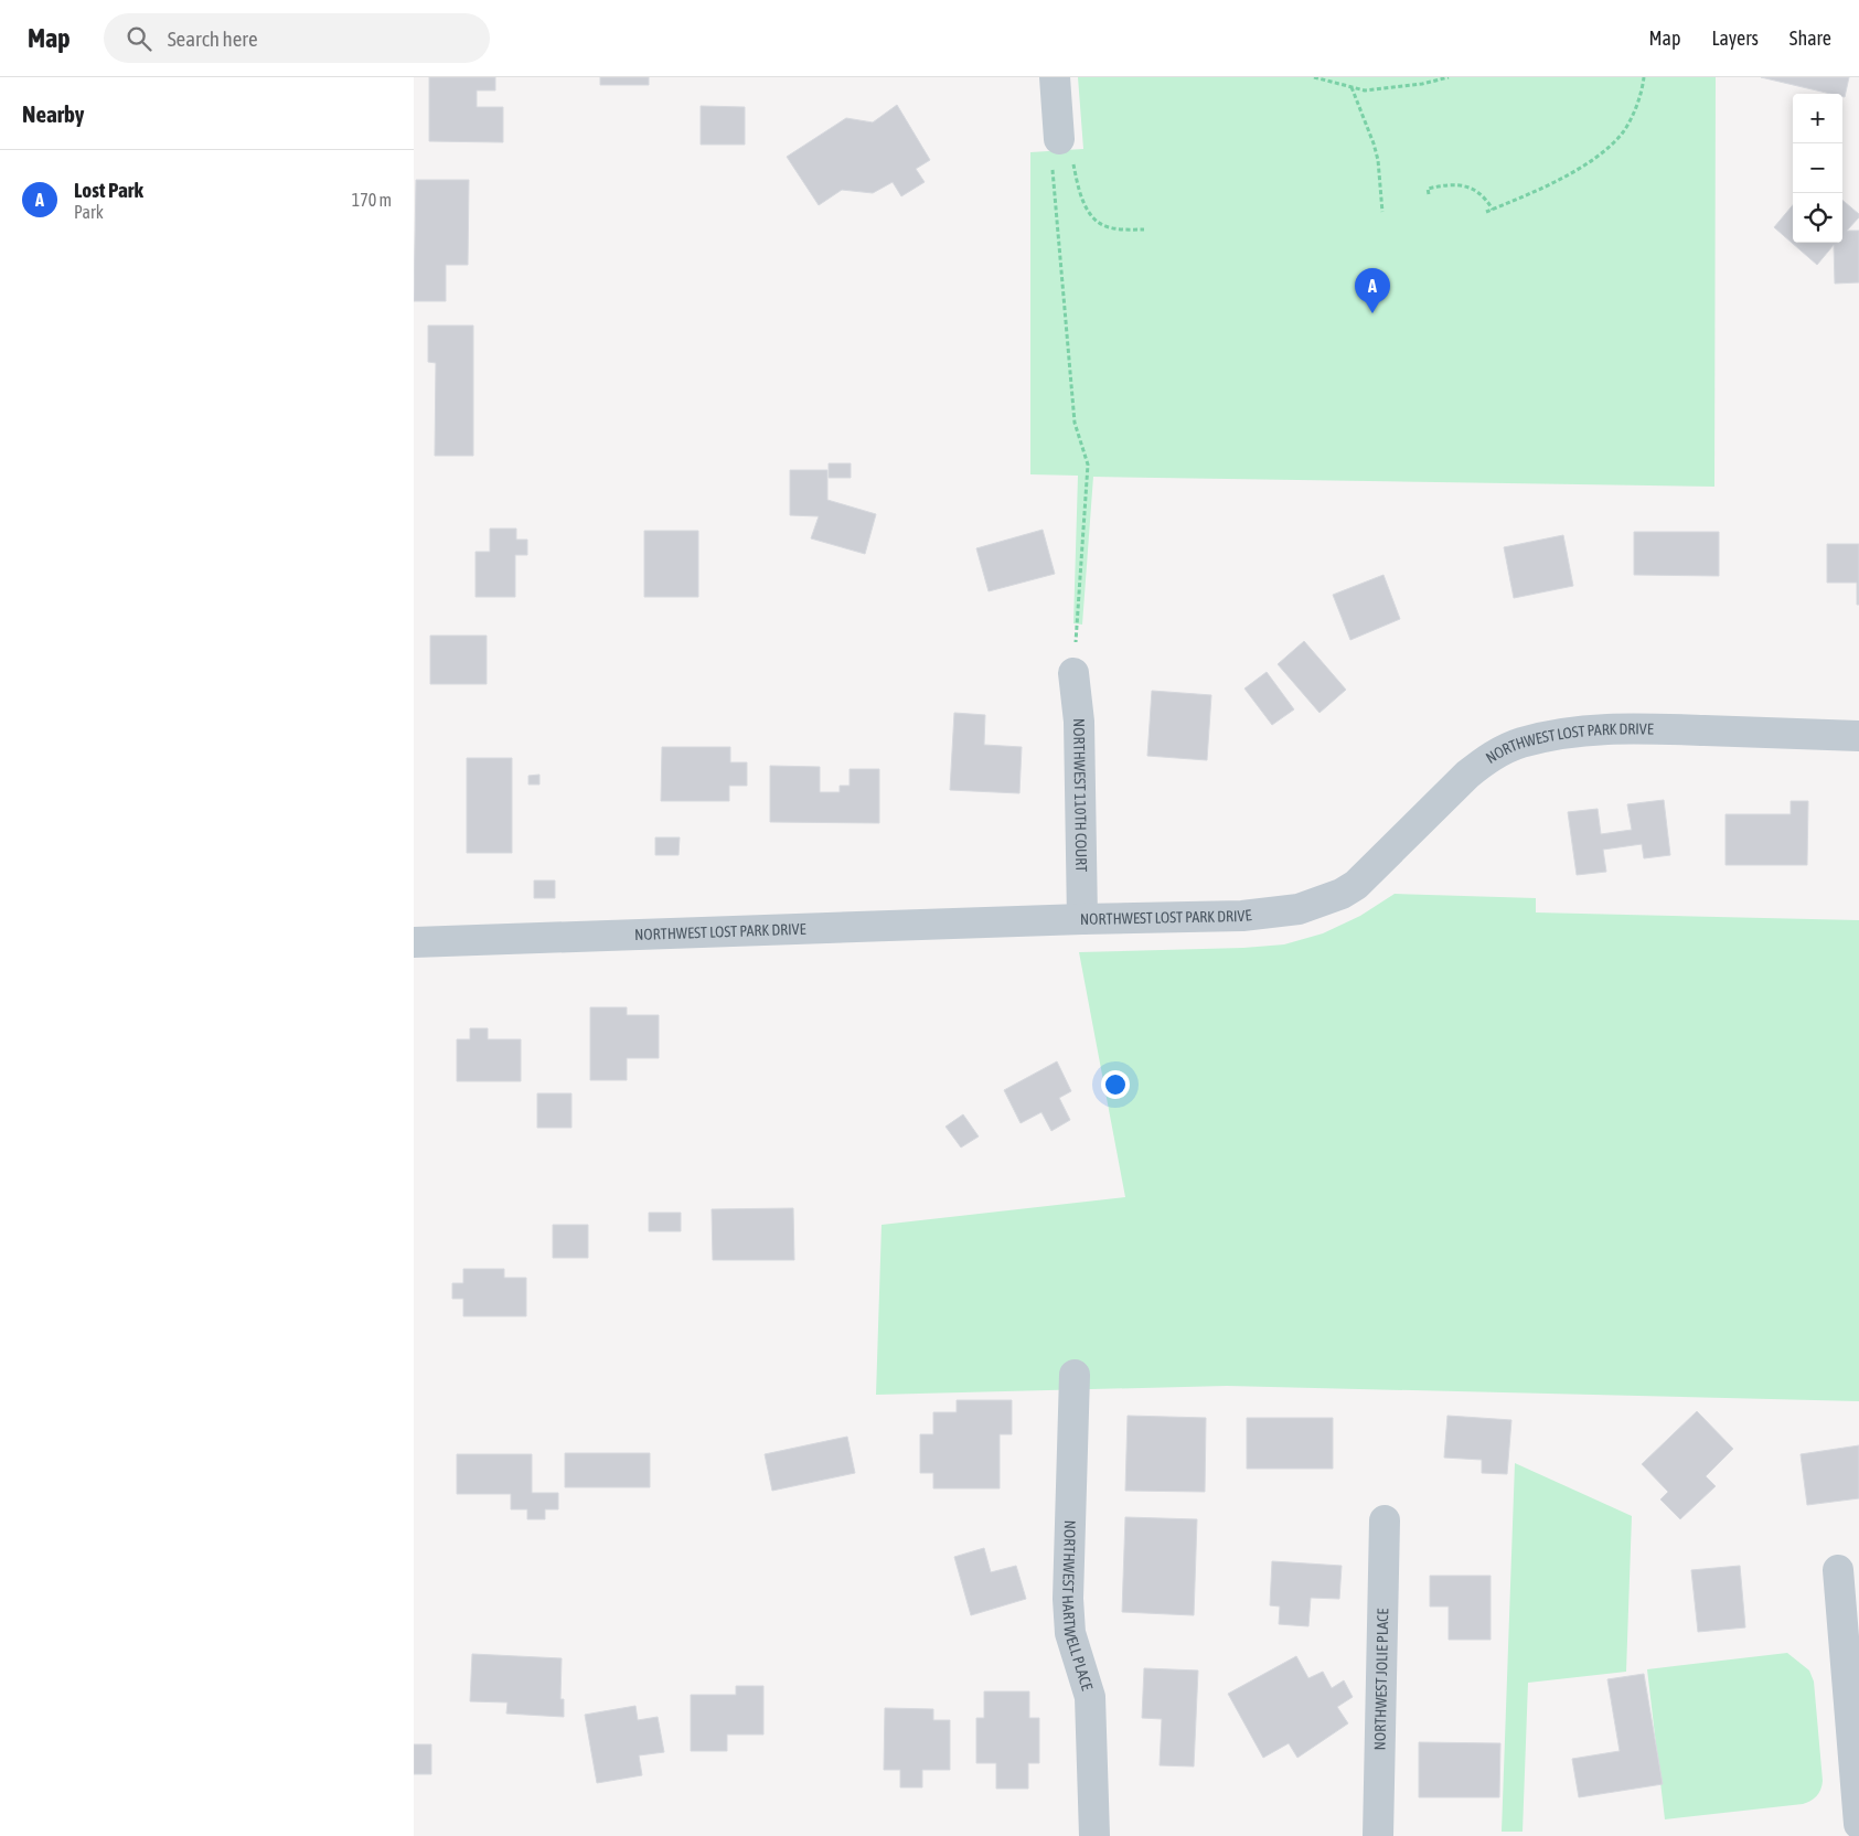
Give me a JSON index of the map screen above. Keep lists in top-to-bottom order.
{
  "streets": {
    "street": [
      "NORTHWEST LOST PARK DRIVE",
      "NORTHWEST 110TH COURT",
      "NORTHWEST HARTWELL PLACE",
      "NORTHWEST JOLIE PLACE"
    ]
  },
  "crossings": [
    ["NORTHWEST LOST PARK DRIVE", "NORTHWEST 110TH COURT"]
  ],
  "page": {
    "header": "Map",
    "search": "Search here",
    "nav": ["Map", "Layers", "Share"],
    "heading": "Nearby",
    "map_buttons": ["+", "−"],
    "list": [
      {
        "mark": "A",
        "name": "Lost Park",
        "note": "Park",
        "value": "170 m"
      }
    ],
    "pins": "A"
  }
}
